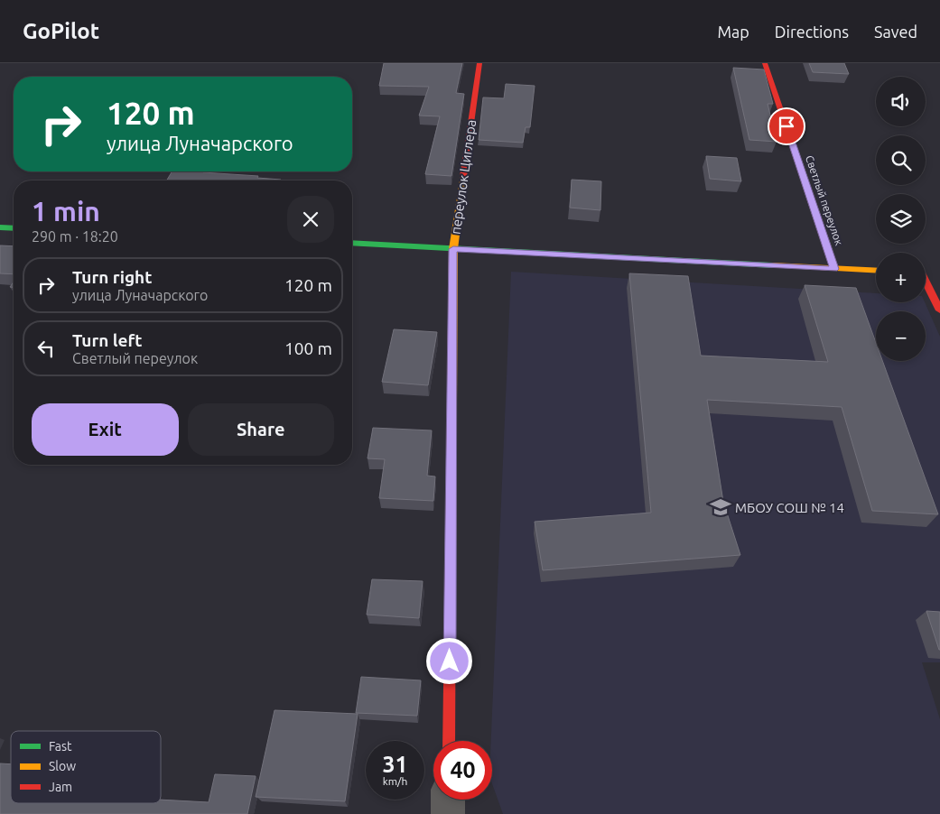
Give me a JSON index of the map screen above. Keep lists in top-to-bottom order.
{
  "streets": {
    "street": ["переулок Циглера", "Светлый переулок"]
  },
  "places": {
    "school or university": ["МБОУ СОШ № 14"]
  },
  "legend": ["Fast", "Slow", "Jam"],
  "page": {
    "header": "GoPilot",
    "nav": ["Map", "Directions", "Saved"],
    "map_buttons": ["+", "−"],
    "turn": ["120 m", "улица Луначарского"],
    "heading": ["1 min", "290 m · 18:20"],
    "list": [
      {
        "name": "Turn right",
        "note": "улица Луначарского",
        "value": "120 m"
      },
      {
        "name": "Turn left",
        "note": "Светлый переулок",
        "value": "100 m"
      }
    ],
    "buttons": ["Exit", "Share"],
    "speed": "31 km/h",
    "limit": "40"
  }
}
